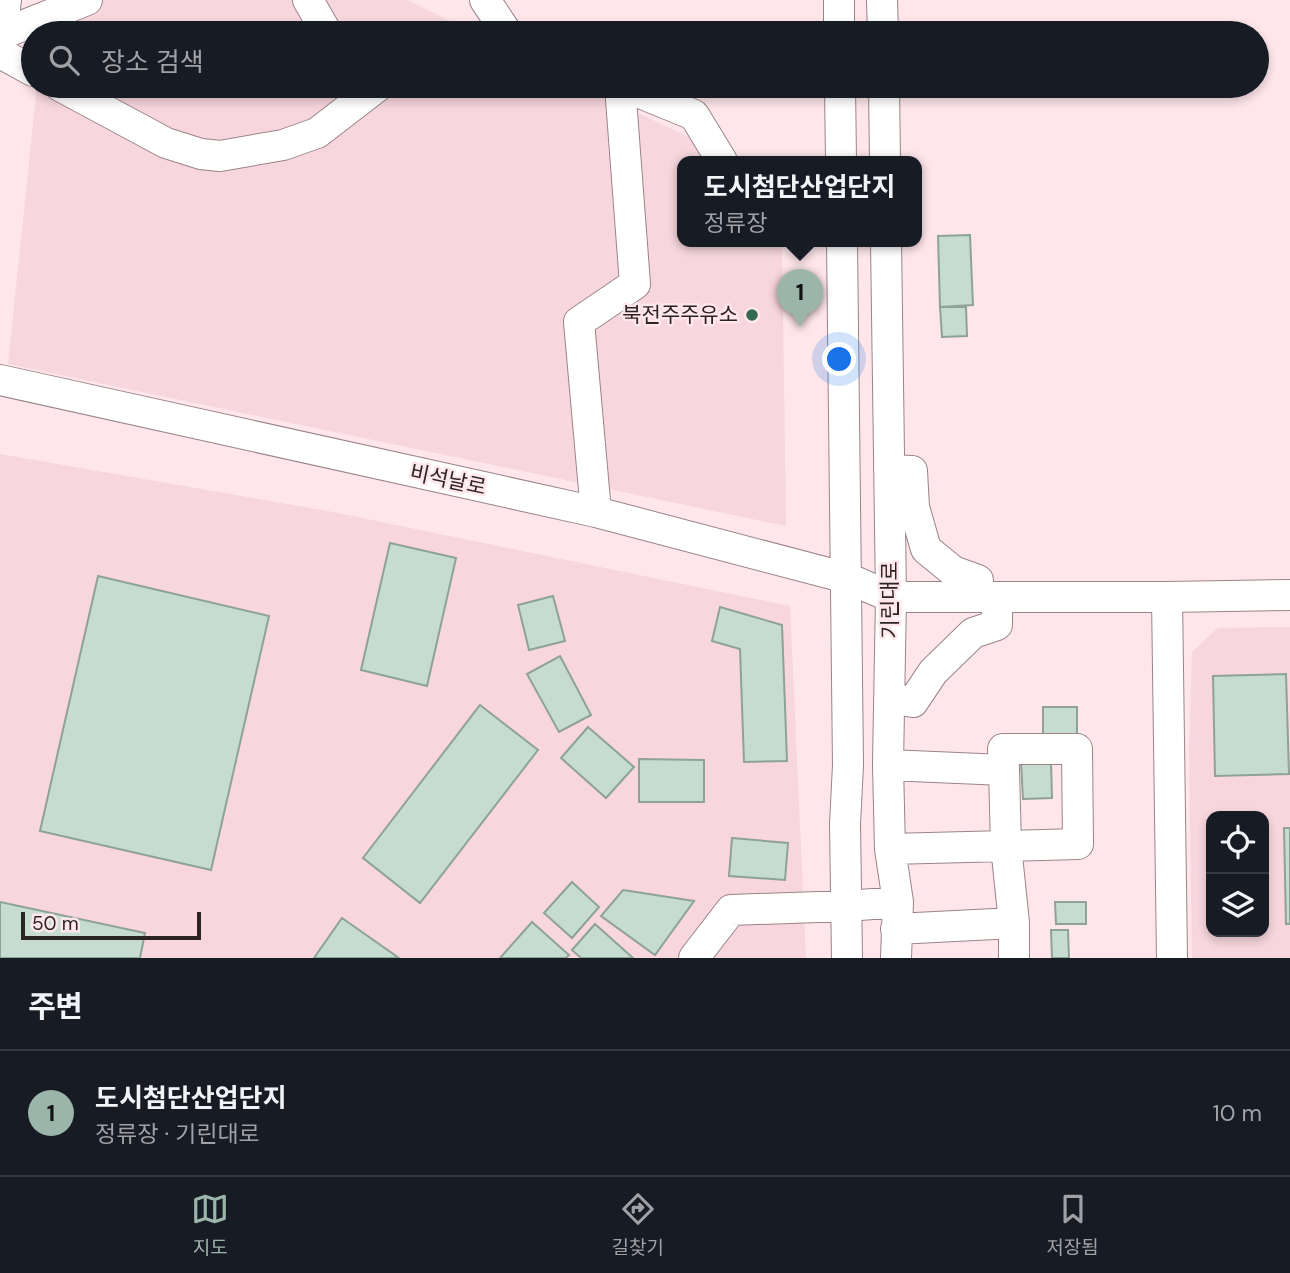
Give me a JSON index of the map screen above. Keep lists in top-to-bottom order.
{
  "streets": {
    "street": ["비석날로", "기린대로"]
  },
  "crossings": [
    ["비석날로", "기린대로"]
  ],
  "places": ["북전주주유소"],
  "scale_bar": "50 m",
  "page": {
    "search": "장소 검색",
    "popup": ["도시첨단산업단지", "정류장"],
    "pins": "1",
    "scale": "50 m",
    "heading": "주변",
    "list": [
      {
        "mark": "1",
        "name": "도시첨단산업단지",
        "note": "정류장 · 기린대로",
        "value": "10 m"
      }
    ],
    "nav": ["지도", "길찾기", "저장됨"]
  }
}
